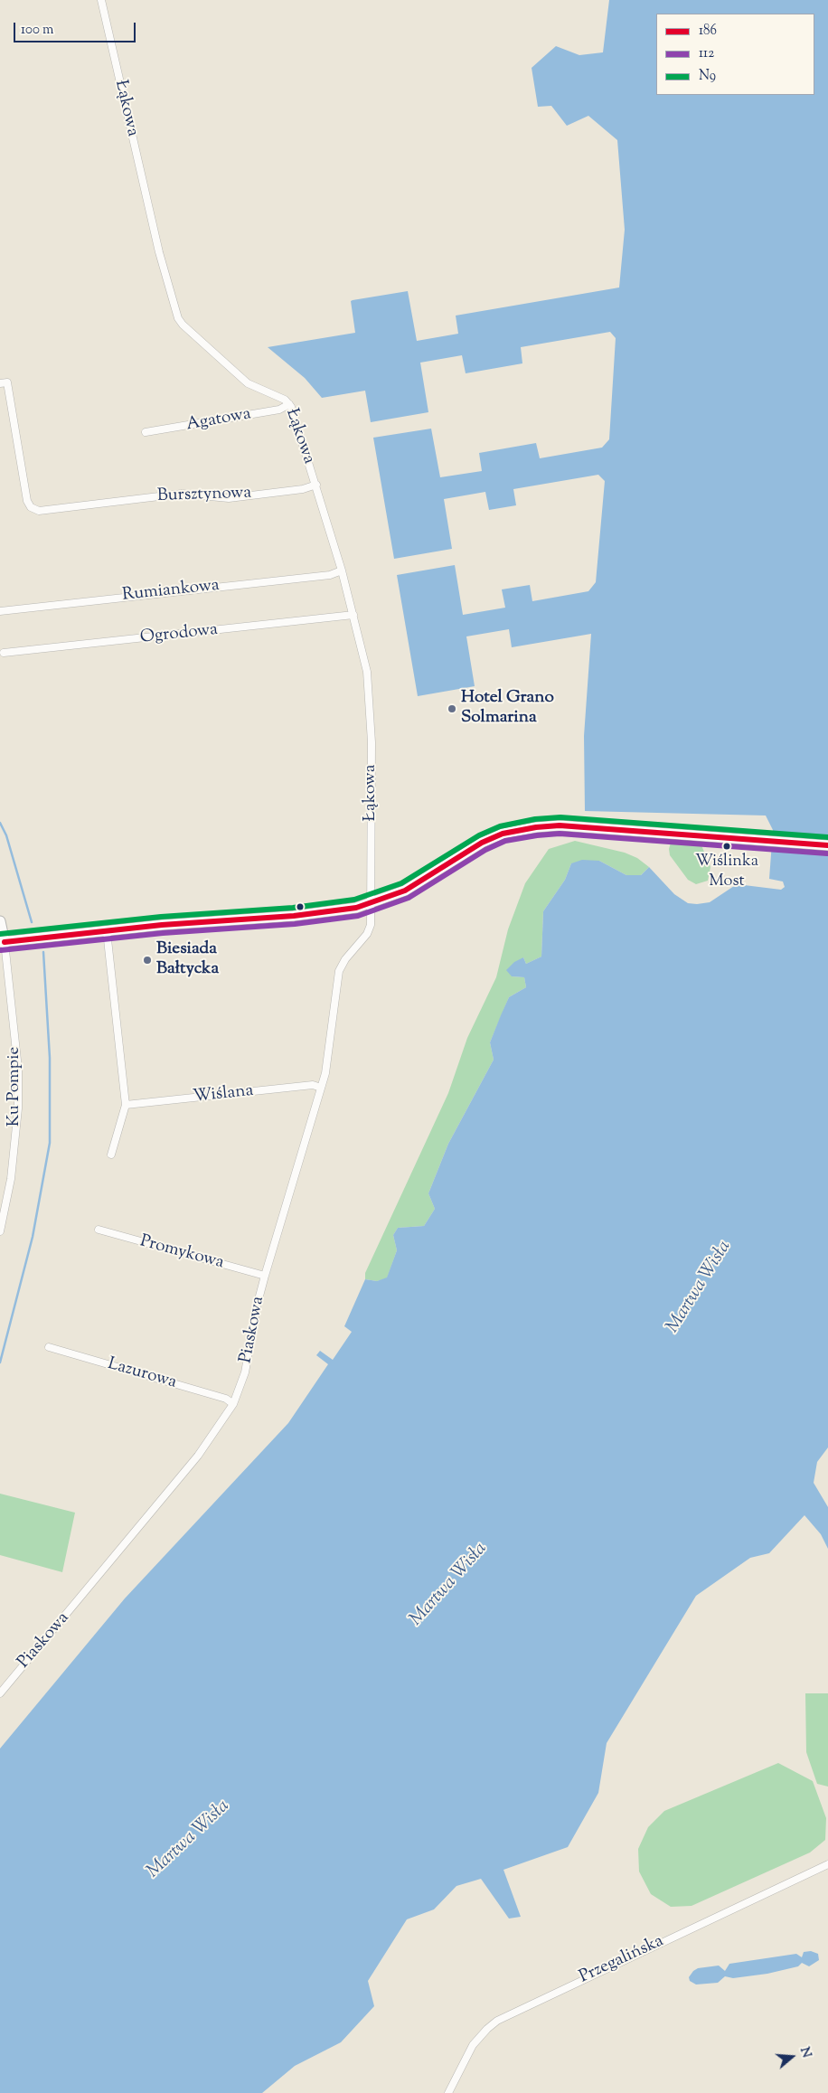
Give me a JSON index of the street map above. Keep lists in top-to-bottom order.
{
  "streets": {
    "street": [
      "Łąkowa",
      "Agatowa",
      "Bursztynowa",
      "Rumiankowa",
      "Ogrodowa",
      "Ku Pompie",
      "Wiślana",
      "Promykowa",
      "Piaskowa",
      "Lazurowa",
      "Przegalińska"
    ]
  },
  "crossings": [
    ["Łąkowa", "Agatowa"],
    ["Łąkowa", "Bursztynowa"],
    ["Łąkowa", "Rumiankowa"],
    ["Łąkowa", "Ogrodowa"],
    ["Łąkowa", "Piaskowa"],
    ["Wiślana", "Piaskowa"],
    ["Promykowa", "Piaskowa"],
    ["Piaskowa", "Lazurowa"]
  ],
  "water": ["Martwa Wisła"],
  "places": ["Hotel Grano Solmarina", "Wiślinka Most", "Biesiada Bałtycka"],
  "lines": ["transit line N9", "transit line 186", "transit line 112"],
  "legend": ["186", "112", "N9"],
  "scale_bar": "100 m",
  "north": "right"
}
